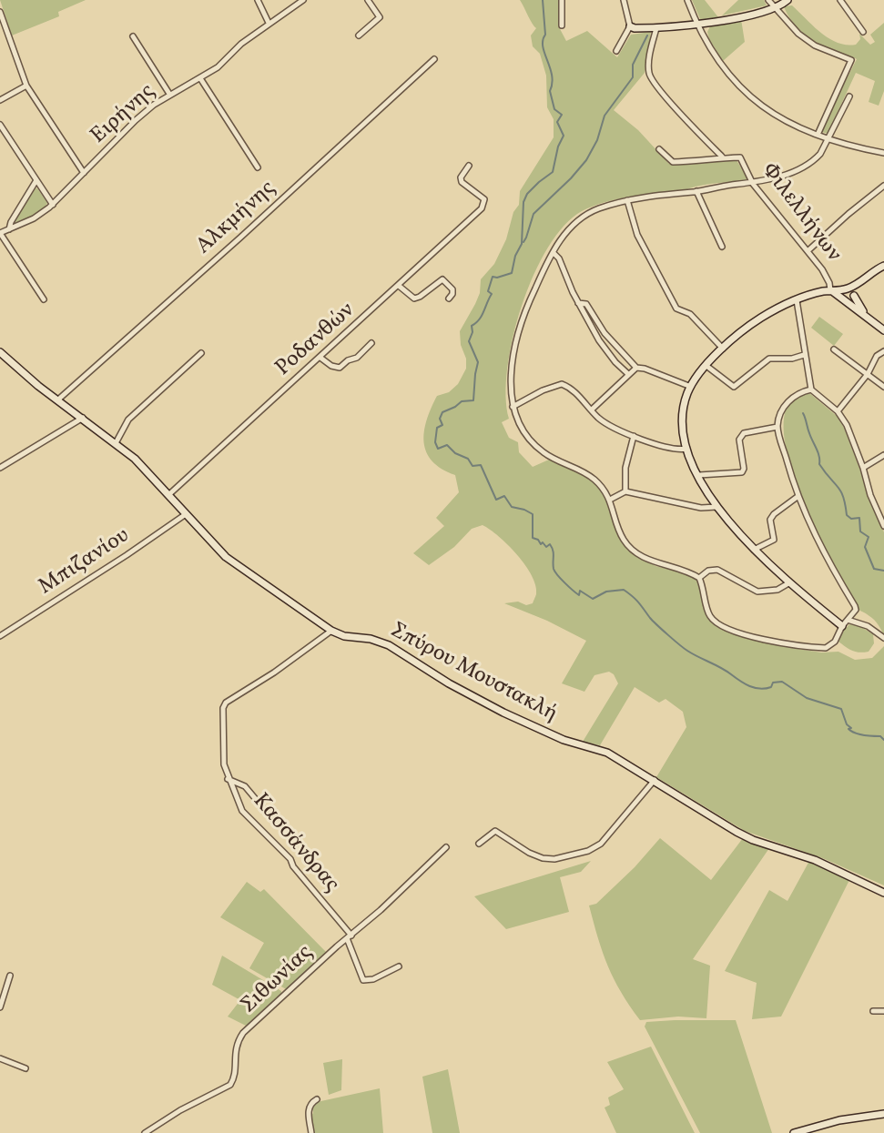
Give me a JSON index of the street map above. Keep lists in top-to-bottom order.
{
  "streets": {
    "street": [
      "Ειρήνης",
      "Φιλελλήνων",
      "Αλκμήνης",
      "Ροδανθών",
      "Μπιζανίου",
      "Σπύρου Μουστακλή",
      "Κασσάνδρας",
      "Σιθωνίας"
    ]
  },
  "crossings": [
    ["Αλκμήνης", "Σπύρου Μουστακλή"],
    ["Ροδανθών", "Σπύρου Μουστακλή"],
    ["Μπιζανίου", "Σπύρου Μουστακλή"],
    ["Σπύρου Μουστακλή", "Κασσάνδρας"],
    ["Κασσάνδρας", "Σιθωνίας"]
  ]
}
